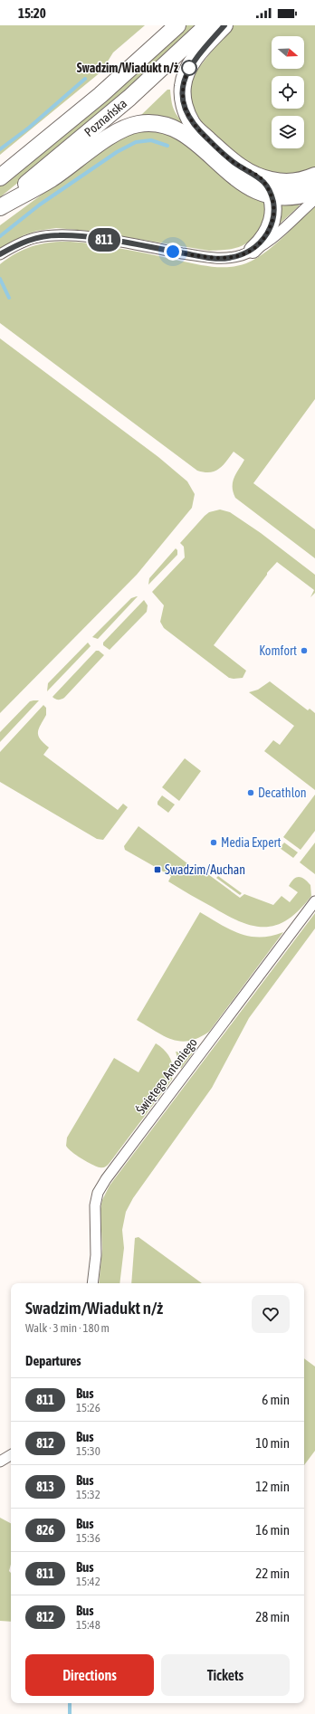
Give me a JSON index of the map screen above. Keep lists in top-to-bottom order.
{
  "streets": {
    "main road": ["Poznańska"],
    "street": ["Świętego Antoniego"]
  },
  "places": {
    "other": [
      "Swadzim/Wiadukt n/ż",
      "Komfort",
      "Decathlon",
      "Media Expert"
    ],
    "transit": ["Swadzim/Auchan"]
  },
  "lines": ["bus line 811"],
  "north": "right",
  "page": {
    "status": "15:20",
    "on_map": "811",
    "heading": [
      ["Swadzim/Wiadukt n/ż", "Walk · 3 min · 180 m"],
      "Departures"
    ],
    "list": [
      {
        "mark": "811",
        "name": "Bus",
        "note": "15:26",
        "value": "6 min"
      },
      {
        "mark": "812",
        "name": "Bus",
        "note": "15:30",
        "value": "10 min"
      },
      {
        "mark": "813",
        "name": "Bus",
        "note": "15:32",
        "value": "12 min"
      },
      {
        "mark": "826",
        "name": "Bus",
        "note": "15:36",
        "value": "16 min"
      },
      {
        "mark": "811",
        "name": "Bus",
        "note": "15:42",
        "value": "22 min"
      },
      {
        "mark": "812",
        "name": "Bus",
        "note": "15:48",
        "value": "28 min"
      }
    ],
    "buttons": ["Directions", "Tickets"]
  }
}
